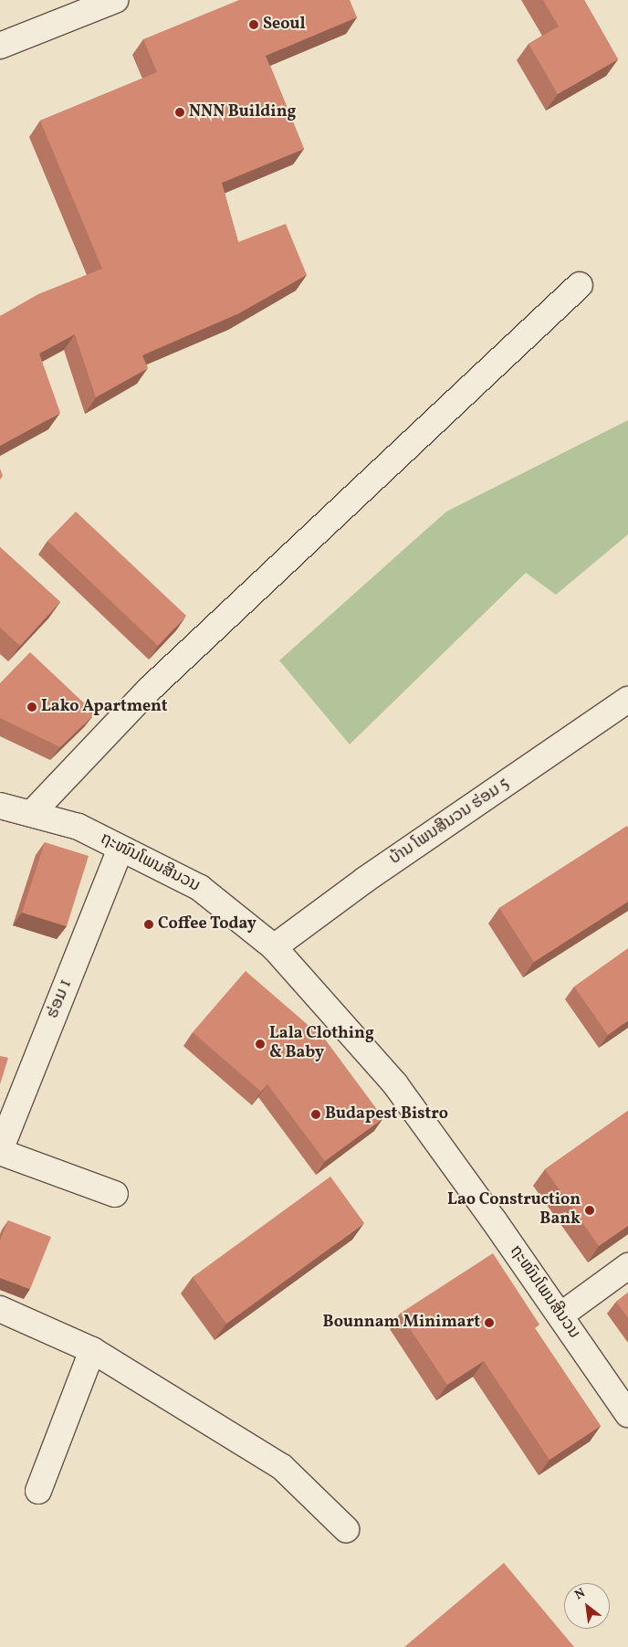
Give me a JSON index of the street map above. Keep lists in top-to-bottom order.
{
  "streets": {
    "street": ["ບ້ານ ໂພນສີນວນ ຮ່ອມ 5", "ຖະໜົນໂພນສີນວນ", "ຮ່ອມ 1"]
  },
  "crossings": [
    ["ບ້ານ ໂພນສີນວນ ຮ່ອມ 5", "ຖະໜົນໂພນສີນວນ"],
    ["ຖະໜົນໂພນສີນວນ", "ຮ່ອມ 1"]
  ],
  "places": [
    "Seoul",
    "NNN Building",
    "Lako Apartment",
    "Coffee Today",
    "Lala Clothing & Baby",
    "Budapest Bistro",
    "Lao Construction Bank",
    "Bounnam Minimart"
  ],
  "north": "top left"
}
